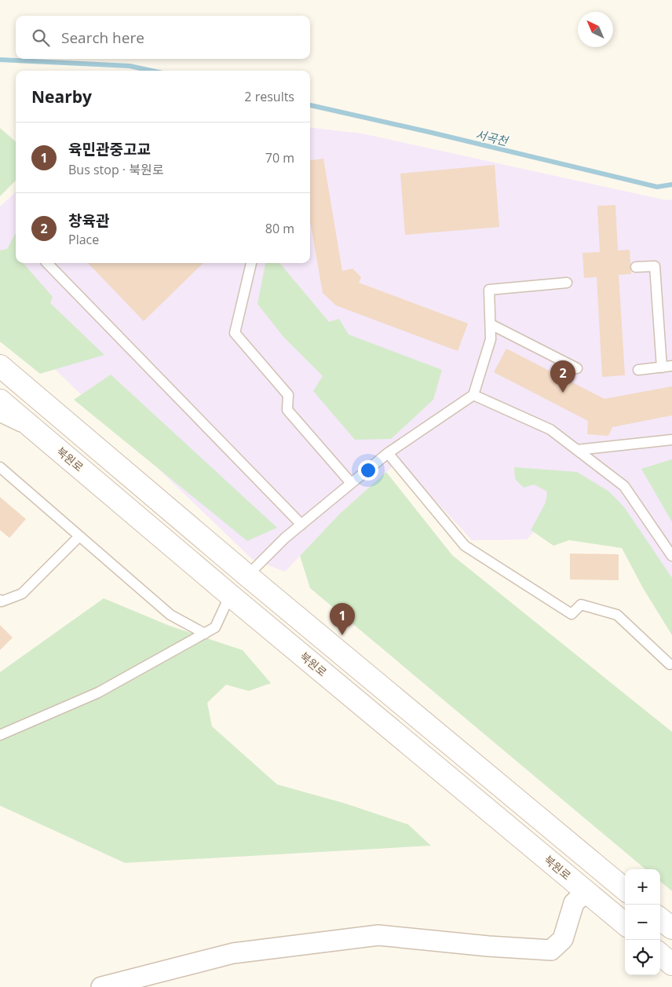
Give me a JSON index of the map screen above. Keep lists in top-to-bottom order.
{
  "streets": {
    "street": ["북원로"]
  },
  "water": ["서곡천"],
  "north": "top left",
  "page": {
    "search": "Search here",
    "heading": ["Nearby", "2 results"],
    "list": [
      {
        "mark": "1",
        "name": "육민관중고교",
        "note": "Bus stop · 북원로",
        "value": "70 m"
      },
      {
        "mark": "2",
        "name": "창육관",
        "note": "Place",
        "value": "80 m"
      }
    ],
    "pins": ["2", "1"],
    "map_buttons": ["+", "−"]
  }
}
